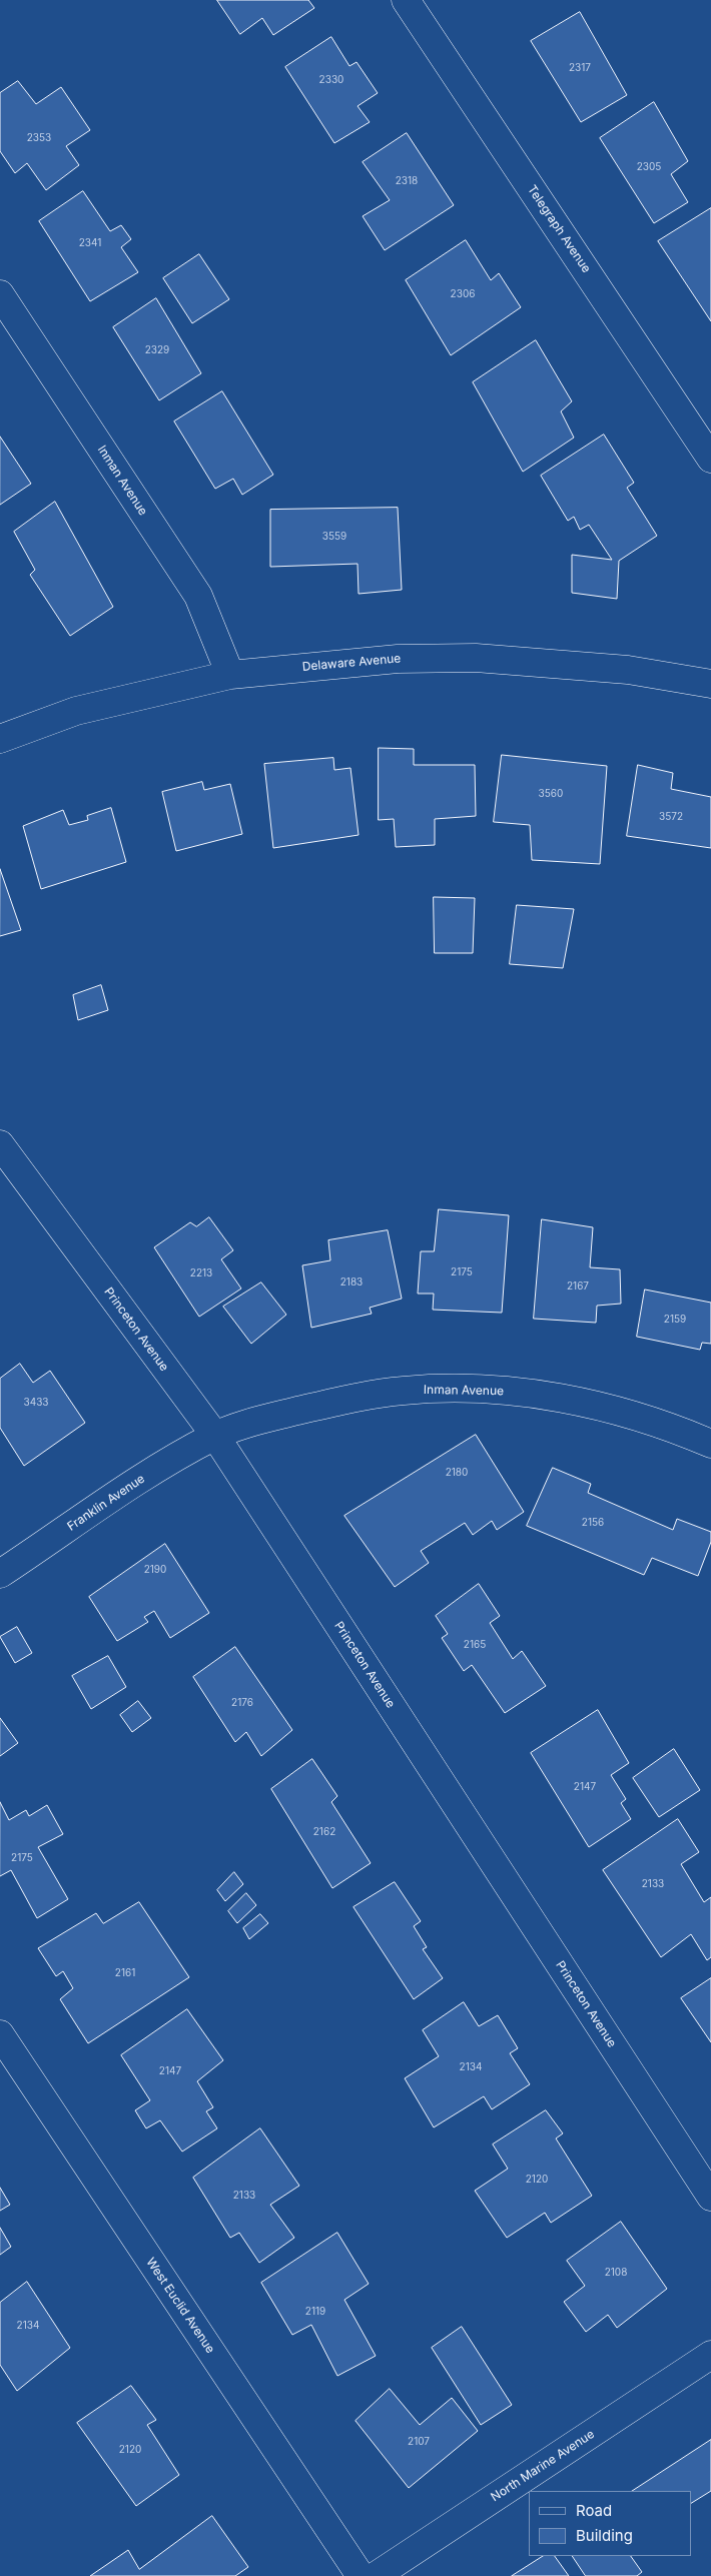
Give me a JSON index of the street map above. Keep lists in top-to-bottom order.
{
  "streets": {
    "street": [
      "Telegraph Avenue",
      "Inman Avenue",
      "Delaware Avenue",
      "Princeton Avenue",
      "Franklin Avenue",
      "West Euclid Avenue",
      "North Marine Avenue"
    ]
  },
  "crossings": [
    ["Inman Avenue", "Delaware Avenue"],
    ["Inman Avenue", "Princeton Avenue"],
    ["Inman Avenue", "Franklin Avenue"],
    ["Princeton Avenue", "Franklin Avenue"]
  ],
  "house_numbers": [
    "2317",
    "2330",
    "2353",
    "2305",
    "2318",
    "2341",
    "2306",
    "2329",
    "3559",
    "3560",
    "3572",
    "2175",
    "2213",
    "2183",
    "2167",
    "2159",
    "3433",
    "2180",
    "2156",
    "2190",
    "2165",
    "2176",
    "2147",
    "2162",
    "2175",
    "2133",
    "2161",
    "2134",
    "2147",
    "2120",
    "2133",
    "2108",
    "2119",
    "2134",
    "2107",
    "2120"
  ],
  "legend": ["Road", "Building"]
}
